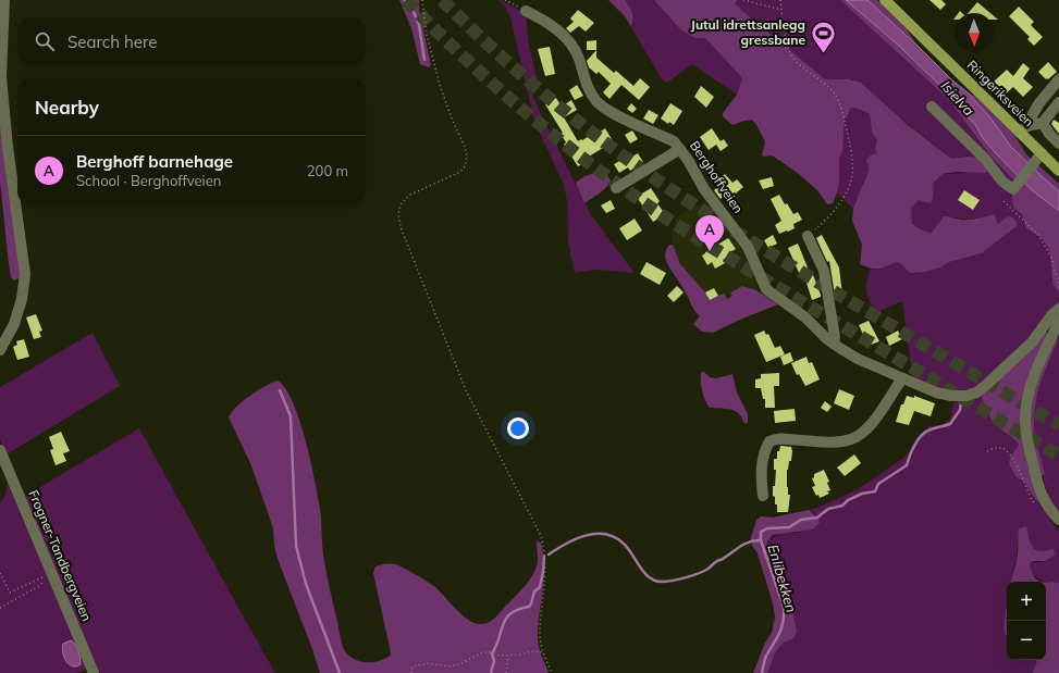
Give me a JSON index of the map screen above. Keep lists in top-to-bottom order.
{
  "streets": {
    "main road": ["Ringeriksveien"],
    "street": ["Berghoffveien", "Frogner-Tandbergveien"]
  },
  "water": ["Isielva", "Enlibekken"],
  "places": {
    "sports": ["Jutul idrettsanlegg gressbane"]
  },
  "north": "bottom",
  "page": {
    "search": "Search here",
    "heading": "Nearby",
    "list": [
      {
        "mark": "A",
        "name": "Berghoff barnehage",
        "note": "School · Berghoffveien",
        "value": "200 m"
      }
    ],
    "pins": "A",
    "map_buttons": ["+", "−"]
  }
}
